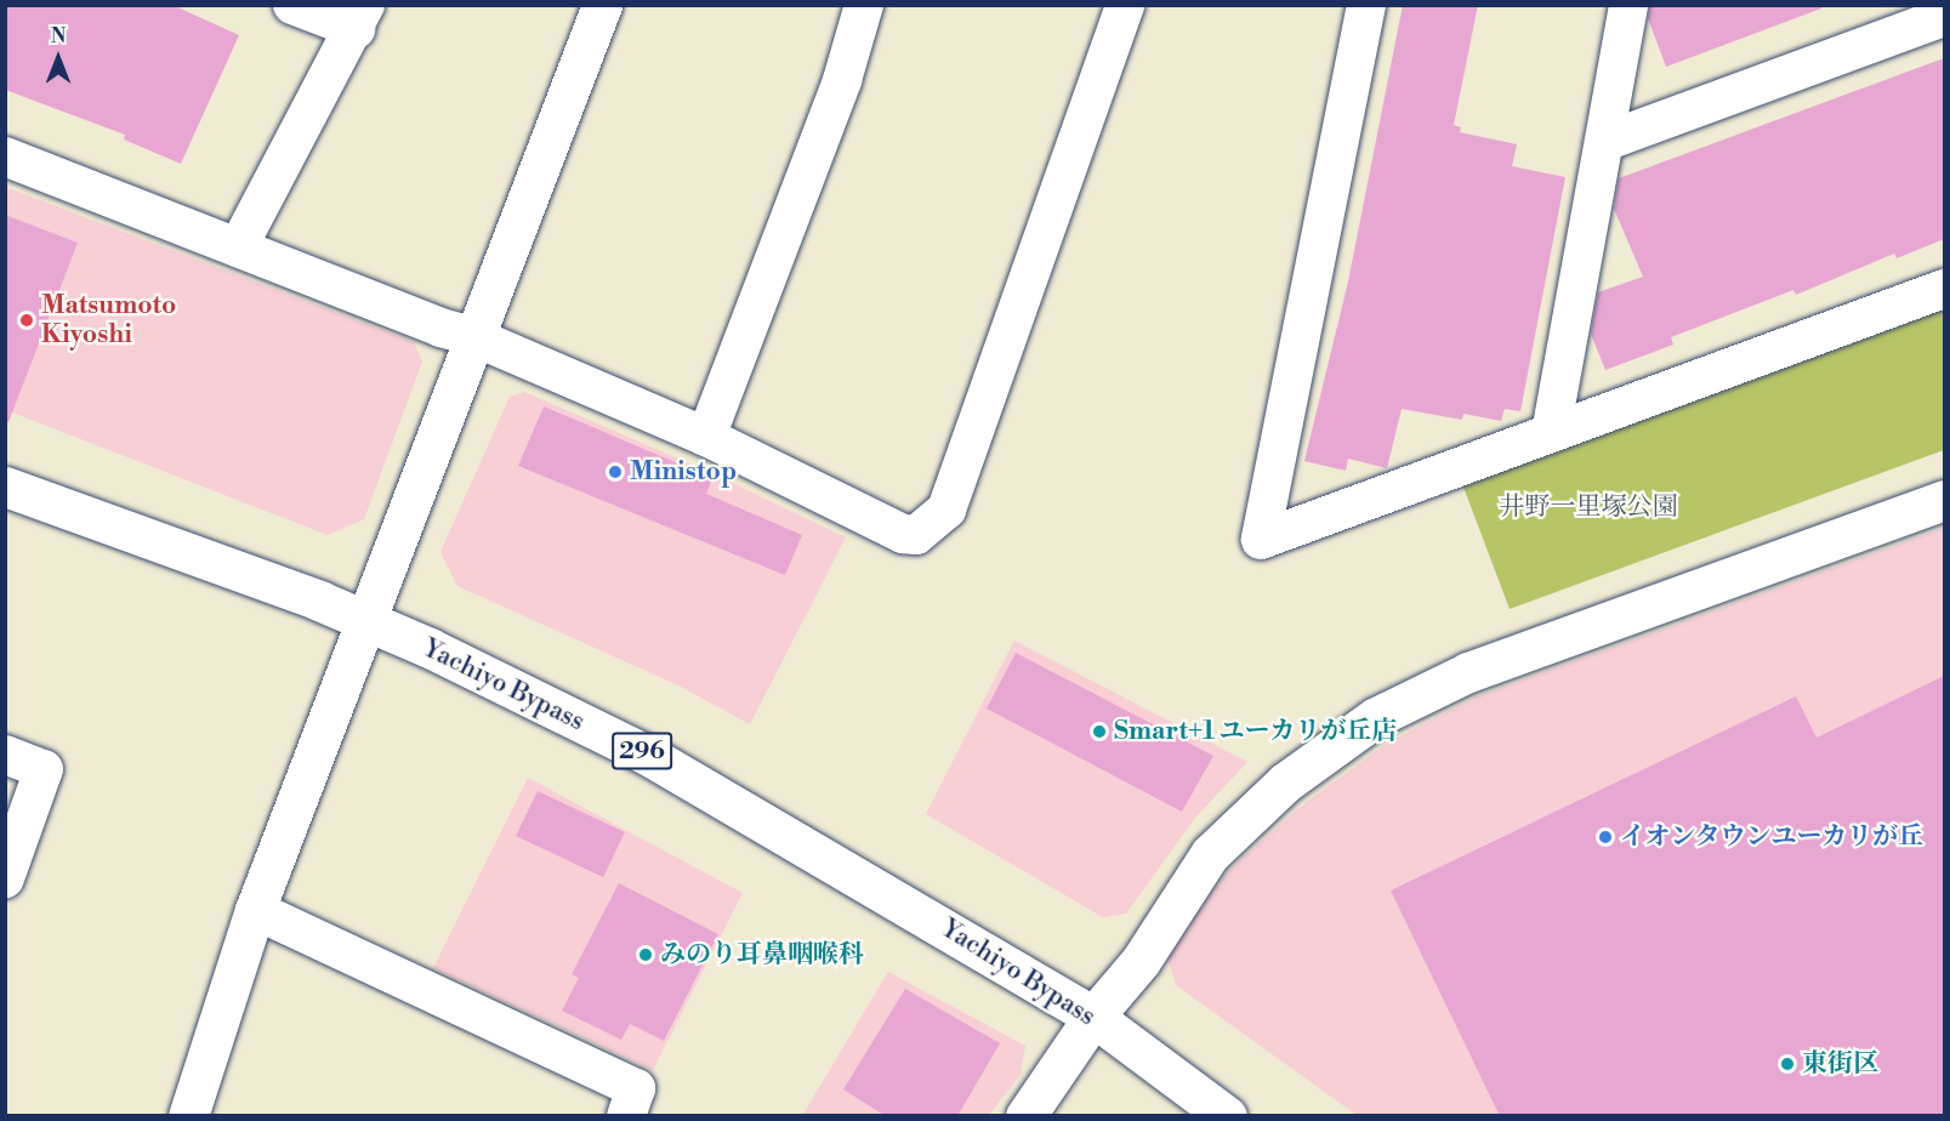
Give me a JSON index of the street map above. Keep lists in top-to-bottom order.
{
  "streets": {
    "main road": ["Yachiyo Bypass", "296"]
  },
  "parks": ["井野一里塚公園"],
  "places": [
    "Matsumoto Kiyoshi",
    "Ministop",
    "Smart+1 ユーカリが丘店",
    "イオンタウンユーカリが丘",
    "みのり耳鼻咽喉科",
    "東街区"
  ],
  "north": "top"
}
